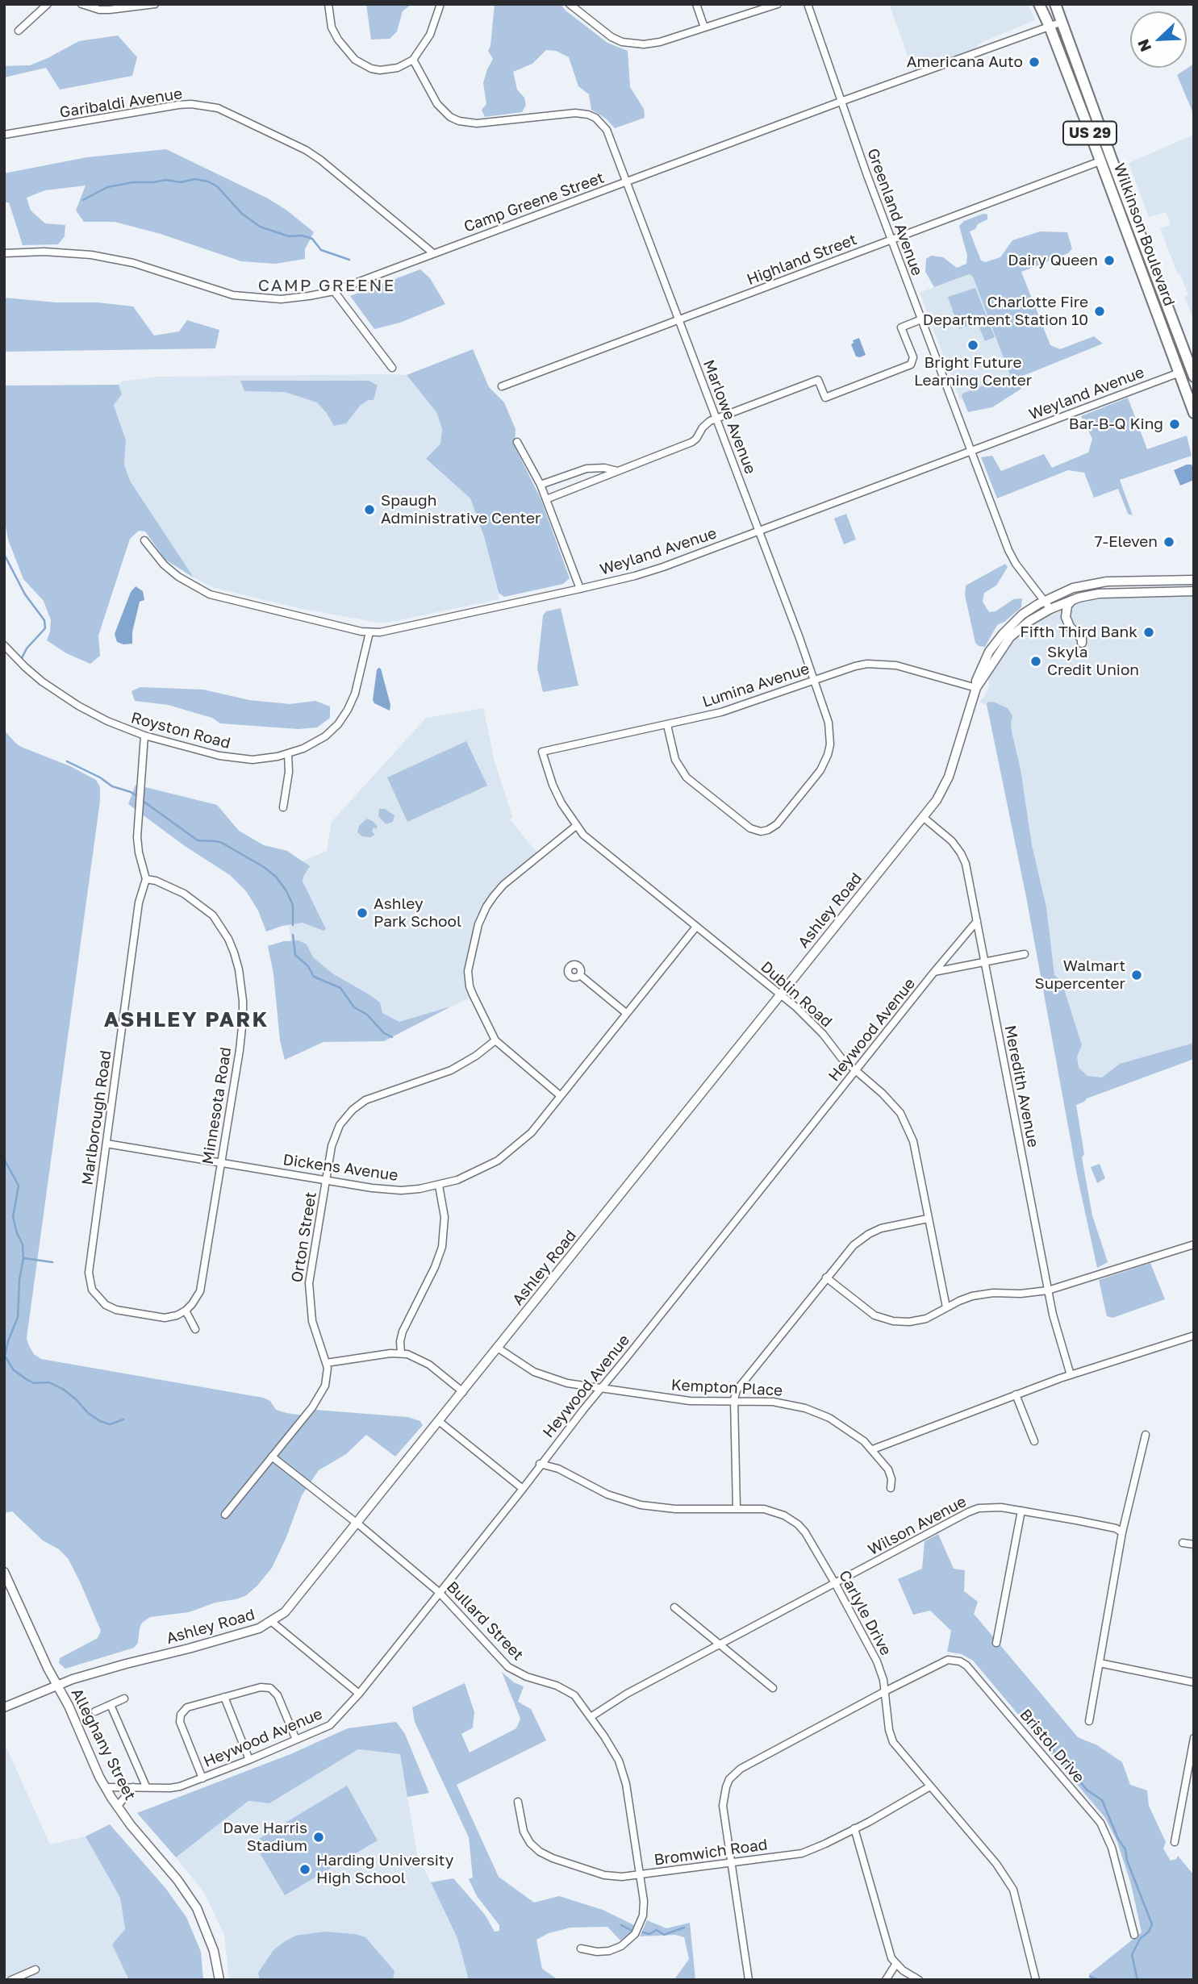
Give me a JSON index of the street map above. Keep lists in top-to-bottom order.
{
  "streets": {
    "main road": ["US 29", "Wilkinson Boulevard"],
    "street": [
      "Garibaldi Avenue",
      "Camp Greene Street",
      "Greenland Avenue",
      "Highland Street",
      "Weyland Avenue",
      "Marlowe Avenue",
      "Lumina Avenue",
      "Royston Road",
      "Ashley Road",
      "Dublin Road",
      "Heywood Avenue",
      "Meredith Avenue",
      "Minnesota Road",
      "Marlborough Road",
      "Dickens Avenue",
      "Orton Street",
      "Kempton Place",
      "Wilson Avenue",
      "Carlyle Drive",
      "Bullard Street",
      "Alleghany Street",
      "Bristol Drive",
      "Bromwich Road"
    ]
  },
  "crossings": [
    ["Garibaldi Avenue", "Camp Greene Street"],
    ["Camp Greene Street", "Greenland Avenue"],
    ["Camp Greene Street", "Wilkinson Boulevard"],
    ["Camp Greene Street", "Marlowe Avenue"],
    ["Greenland Avenue", "Highland Street"],
    ["Greenland Avenue", "Weyland Avenue"],
    ["Greenland Avenue", "Ashley Road"],
    ["Wilkinson Boulevard", "Highland Street"],
    ["Wilkinson Boulevard", "Weyland Avenue"],
    ["Highland Street", "Marlowe Avenue"],
    ["Weyland Avenue", "Marlowe Avenue"],
    ["Weyland Avenue", "Royston Road"],
    ["Marlowe Avenue", "Lumina Avenue"],
    ["Lumina Avenue", "Ashley Road"],
    ["Lumina Avenue", "Dublin Road"],
    ["Ashley Road", "Dublin Road"],
    ["Ashley Road", "Meredith Avenue"],
    ["Ashley Road", "Kempton Place"],
    ["Ashley Road", "Bullard Street"],
    ["Ashley Road", "Alleghany Street"],
    ["Dublin Road", "Heywood Avenue"],
    ["Dublin Road", "Dickens Avenue"],
    ["Heywood Avenue", "Meredith Avenue"],
    ["Heywood Avenue", "Kempton Place"],
    ["Heywood Avenue", "Carlyle Drive"],
    ["Heywood Avenue", "Bullard Street"],
    ["Heywood Avenue", "Alleghany Street"],
    ["Minnesota Road", "Marlborough Road"],
    ["Minnesota Road", "Dickens Avenue"],
    ["Marlborough Road", "Dickens Avenue"],
    ["Dickens Avenue", "Orton Street"],
    ["Wilson Avenue", "Carlyle Drive"],
    ["Wilson Avenue", "Bullard Street"],
    ["Carlyle Drive", "Bristol Drive"],
    ["Carlyle Drive", "Bromwich Road"],
    ["Bullard Street", "Bromwich Road"],
    ["Bristol Drive", "Bromwich Road"]
  ],
  "districts": ["CAMP GREENE", "ASHLEY PARK"],
  "places": [
    "Americana Auto",
    "Dairy Queen",
    "Charlotte Fire Department Station 10",
    "Bright Future Learning Center",
    "Bar-B-Q King",
    "Spaugh Administrative Center",
    "7-Eleven",
    "Fifth Third Bank",
    "Skyla Credit Union",
    "Ashley Park School",
    "Walmart Supercenter",
    "Dave Harris Stadium",
    "Harding University High School"
  ],
  "north": "bottom left"
}
